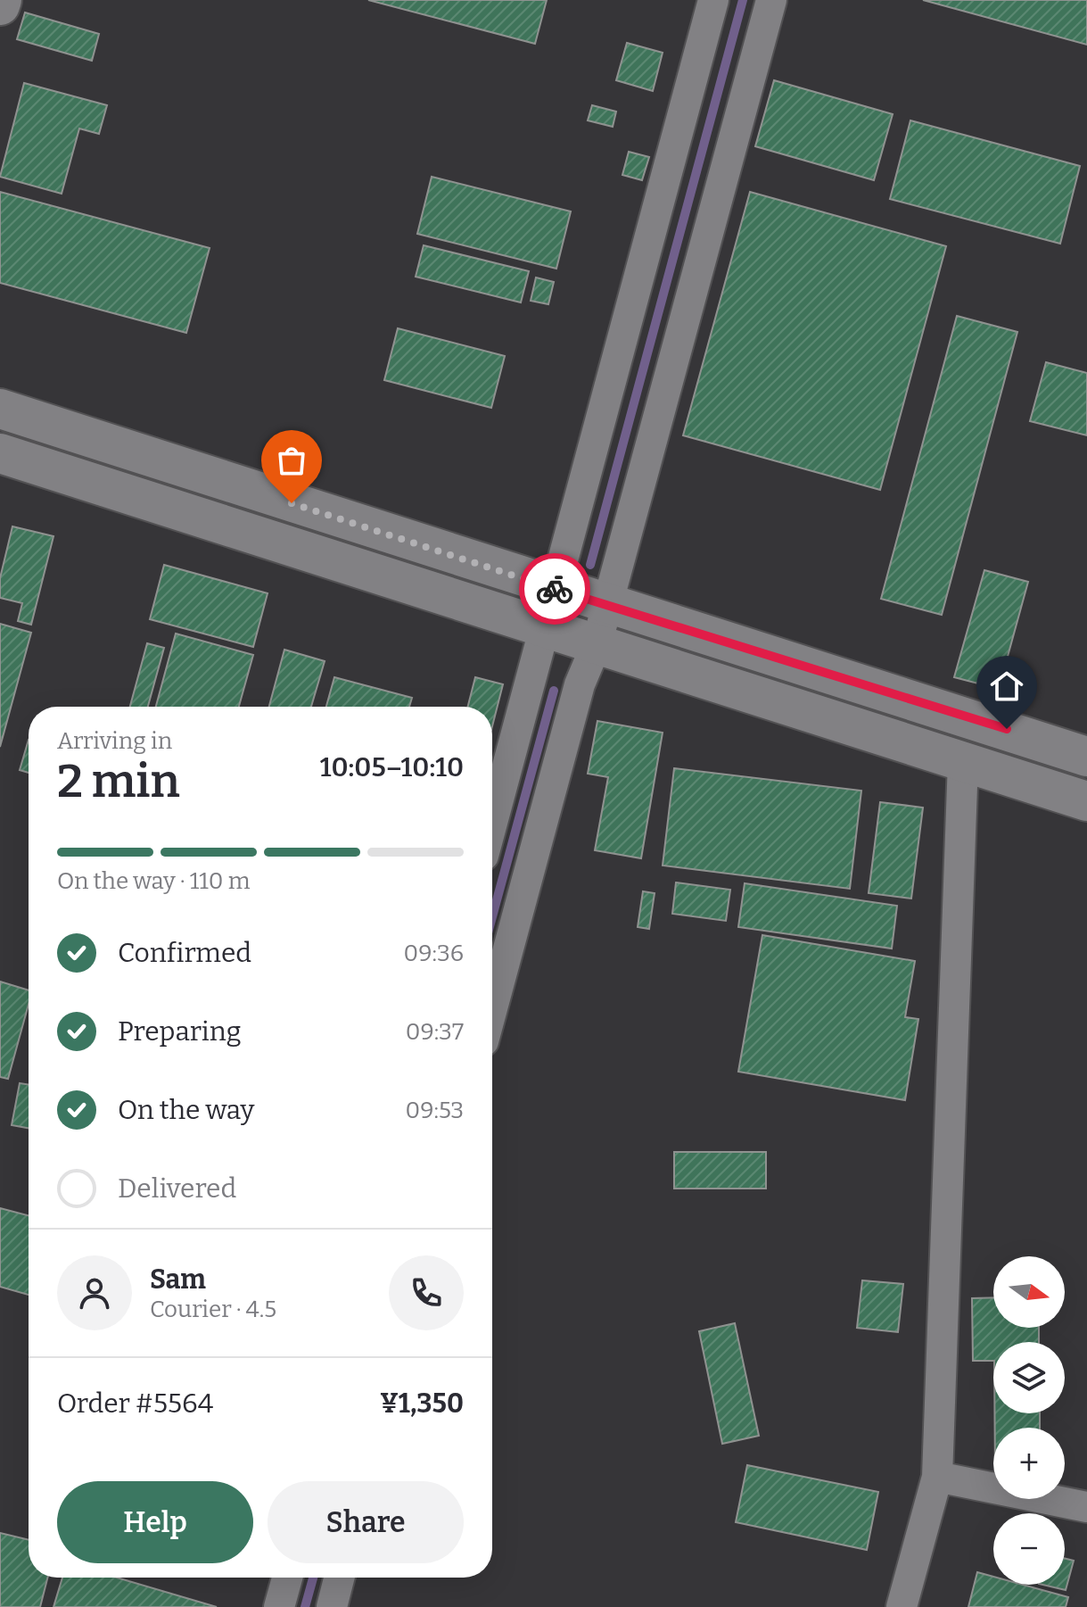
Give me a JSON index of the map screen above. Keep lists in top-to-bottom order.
{
  "north": "right",
  "page": {
    "heading": ["2 min", "Arriving in", "10:05–10:10"],
    "panel": [
      "Sam",
      "Courier · 4.5",
      "Order #5564",
      "¥1,350"
    ],
    "bar": "On the way · 110 m",
    "list": [
      ["Confirmed", "09:36"],
      ["Preparing", "09:37"],
      ["On the way", "09:53"],
      "Delivered"
    ],
    "map_buttons": ["+", "−"],
    "buttons": ["Help", "Share"]
  }
}
